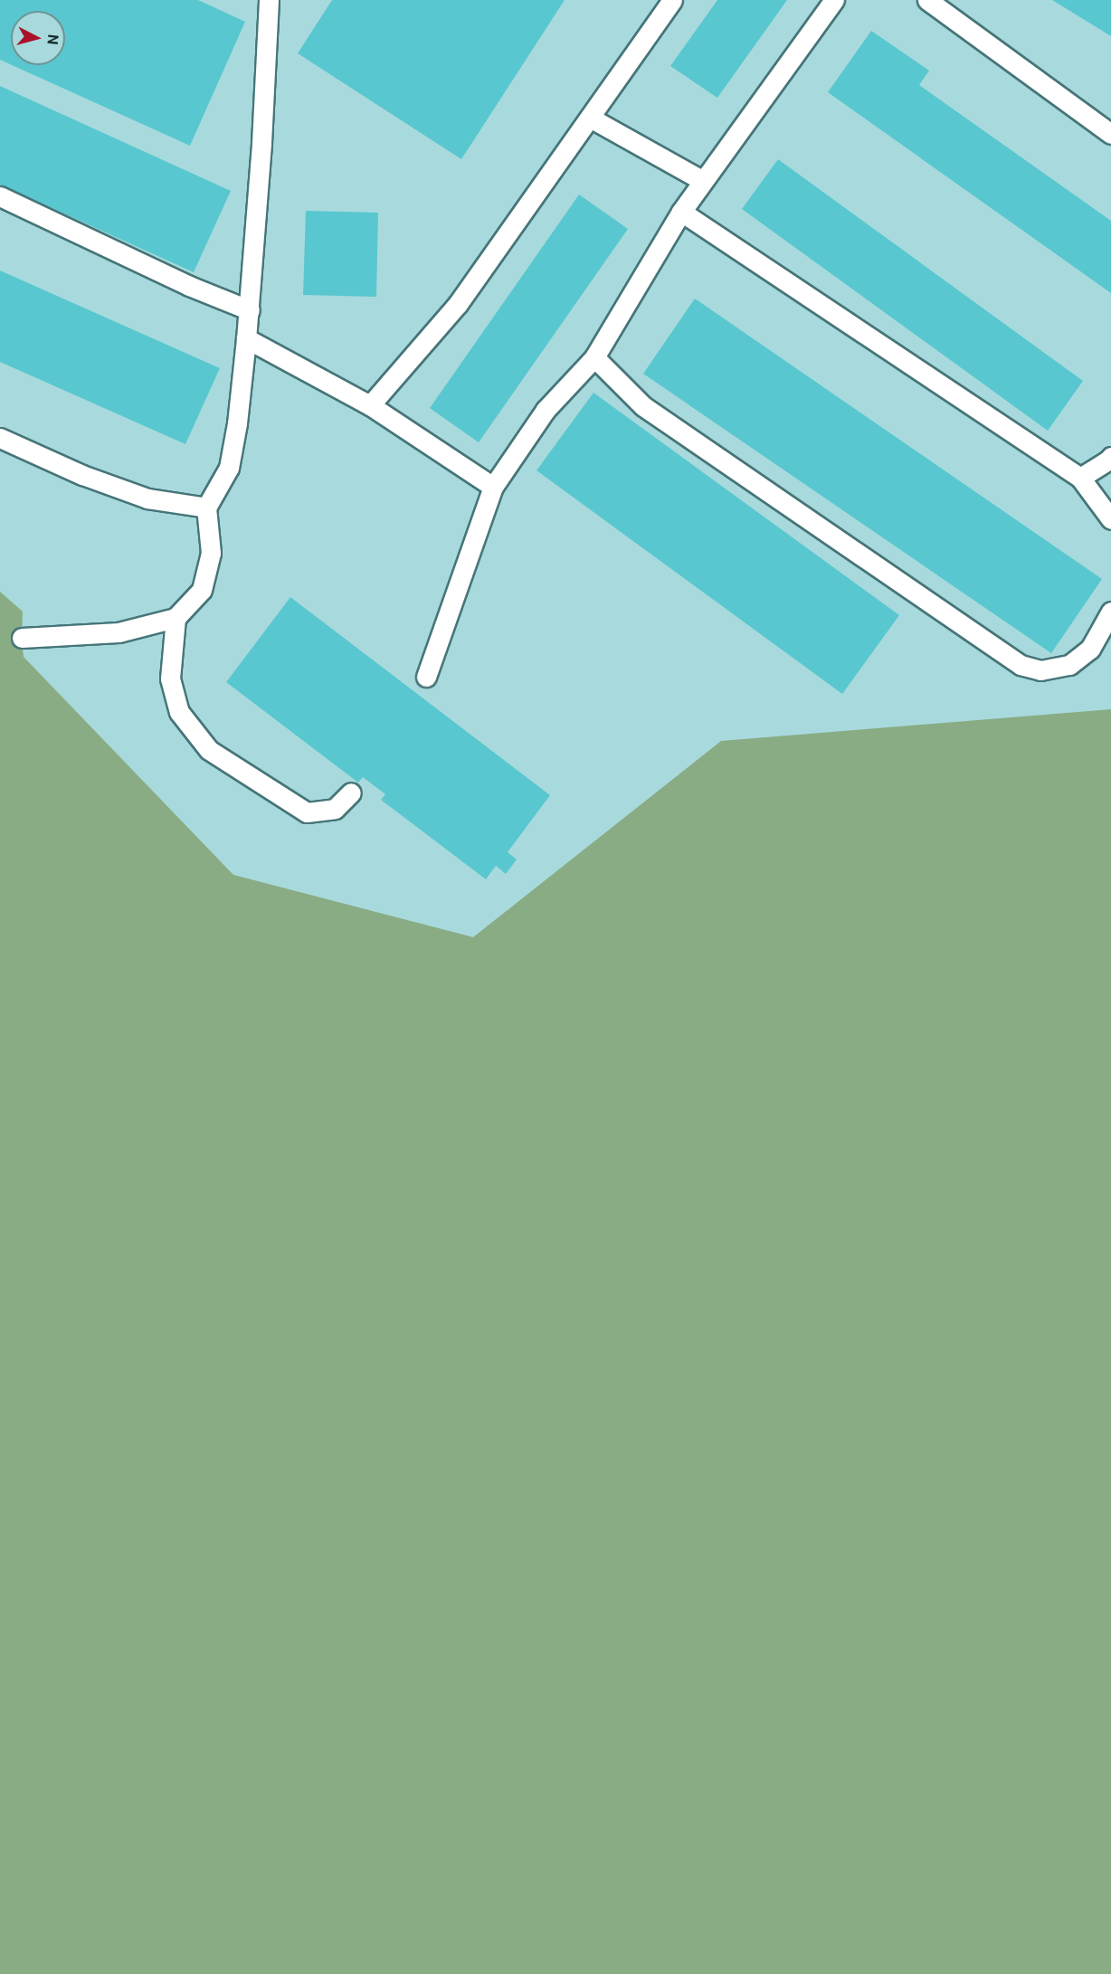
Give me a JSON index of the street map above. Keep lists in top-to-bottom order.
{
  "north": "right"
}
